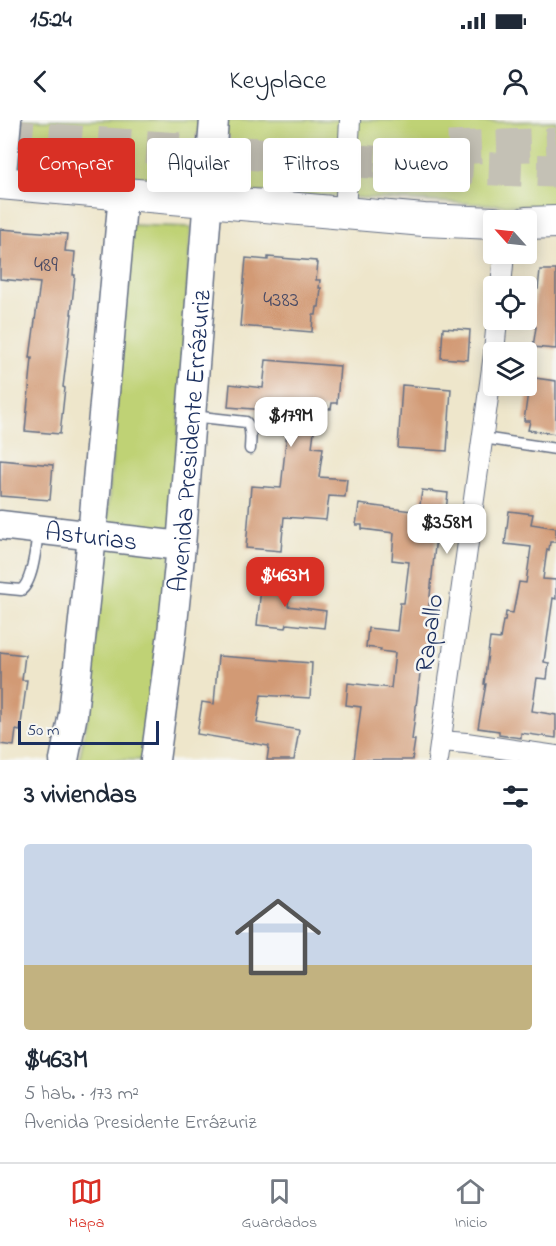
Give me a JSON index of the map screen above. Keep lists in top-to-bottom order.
{
  "streets": {
    "main road": ["Avenida Presidente Errázuriz", "Asturias"],
    "street": ["Rapallo"]
  },
  "crossings": [
    ["Avenida Presidente Errázuriz", "Asturias"]
  ],
  "house_numbers": ["489", "4383"],
  "scale_bar": "50 m",
  "north": "top left",
  "page": {
    "status": "15:24",
    "header": "Keyplace",
    "chip": [
      "Comprar",
      "Alquilar",
      "Filtros",
      "Nuevo"
    ],
    "price": ["$179M", "$358M", "$463M"],
    "scale": "50 m",
    "heading": "3 viviendas",
    "list": [
      {
        "name": "$463M",
        "note": "5 hab. · 173 m² · Avenida Presidente Errázuriz"
      }
    ],
    "tabs": ["Mapa", "Guardados", "Inicio"]
  }
}
